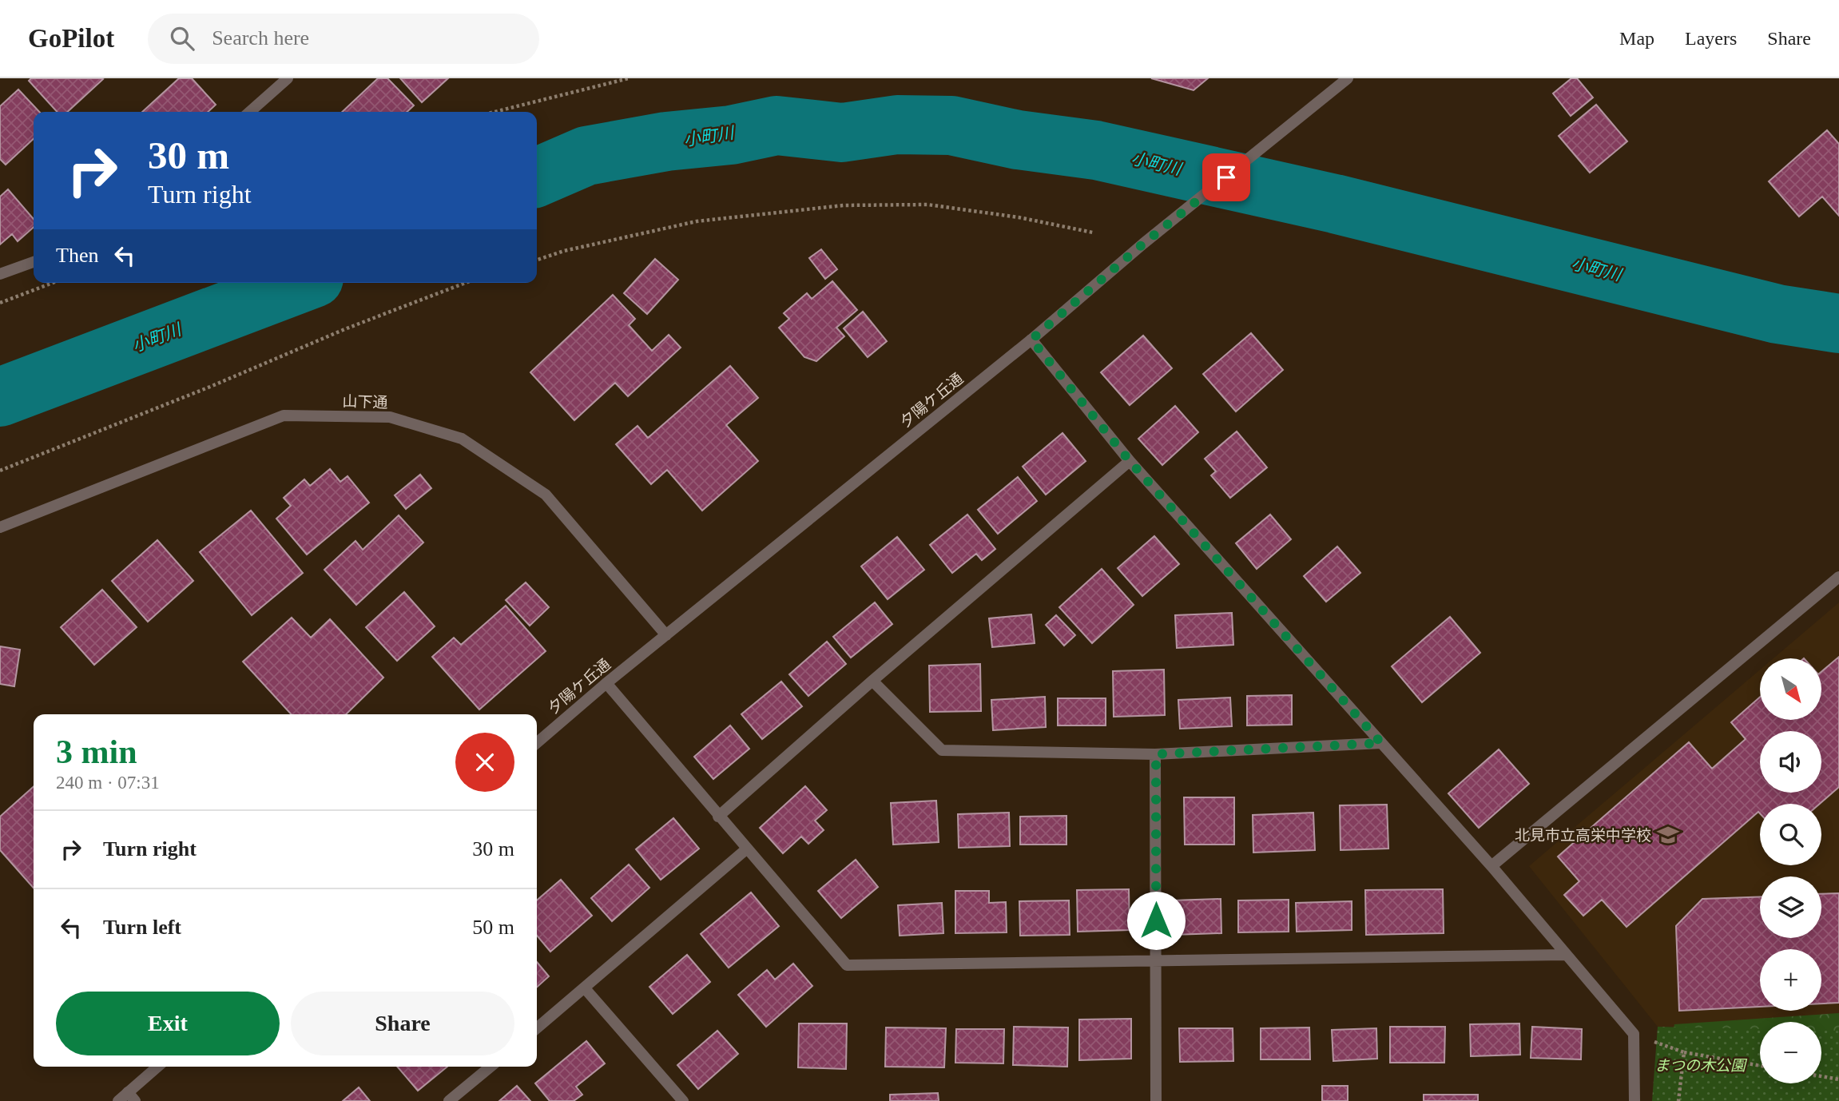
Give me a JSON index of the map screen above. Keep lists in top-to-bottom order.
{
  "streets": {
    "street": ["夕陽ケ丘通", "山下通"]
  },
  "crossings": [
    ["夕陽ケ丘通", "山下通"]
  ],
  "water": ["小町川"],
  "parks": ["まつの木公園"],
  "places": {
    "school or university": ["北見市立高栄中学校"]
  },
  "north": "bottom right",
  "page": {
    "header": "GoPilot",
    "search": "Search here",
    "nav": ["Map", "Layers", "Share"],
    "turn": ["30 m", "Turn right"],
    "then": "Then",
    "map_buttons": ["+", "−"],
    "heading": ["3 min", "240 m · 07:31"],
    "list": [
      {
        "name": "Turn right",
        "value": "30 m"
      },
      {
        "name": "Turn left",
        "value": "50 m"
      }
    ],
    "buttons": ["Exit", "Share"]
  }
}
